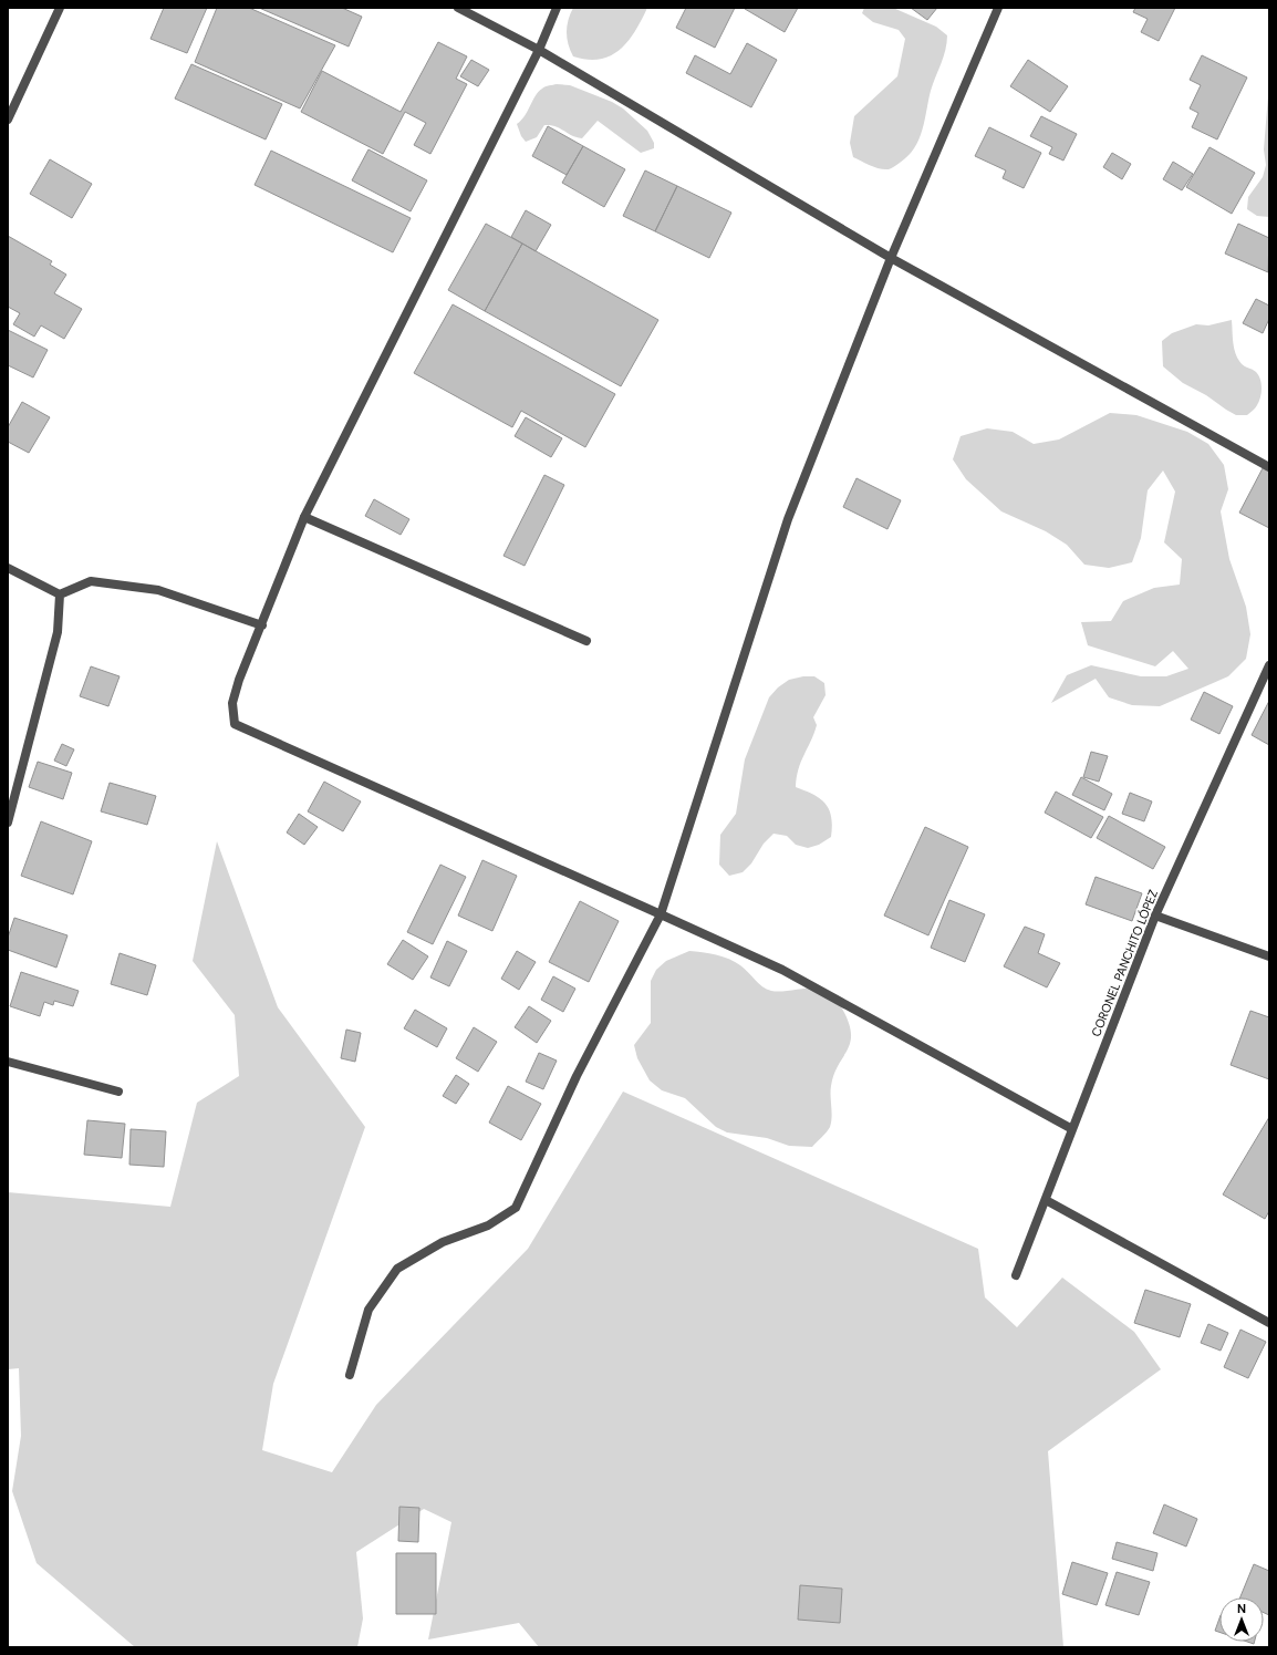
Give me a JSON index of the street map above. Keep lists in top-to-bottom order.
{
  "streets": {
    "street": ["CORONEL PANCHITO LÓPEZ"]
  },
  "north": "top"
}
